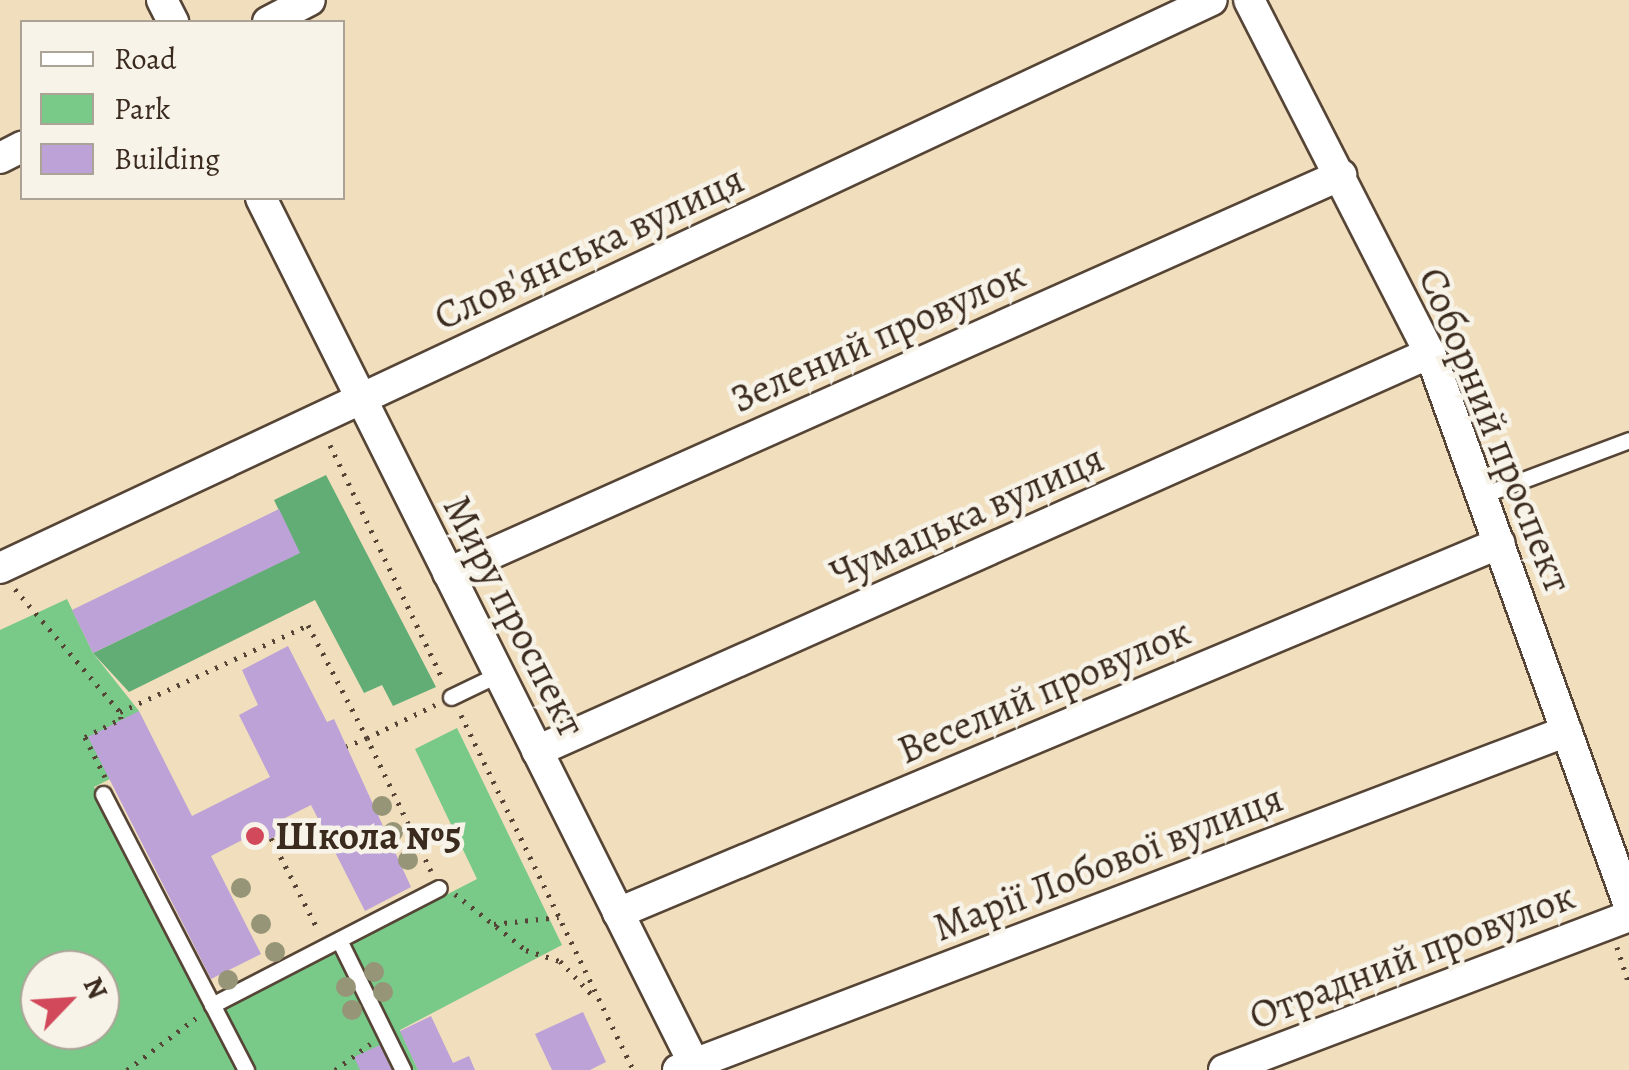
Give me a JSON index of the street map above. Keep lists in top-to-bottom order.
{
  "streets": {
    "street": [
      "Слов'янська вулиця",
      "Зелений провулок",
      "Соборний проспект",
      "Чумацька вулиця",
      "Миру проспект",
      "Веселий провулок",
      "Марії Лобової вулиця",
      "Отрадний провулок"
    ]
  },
  "crossings": [
    ["Слов'янська вулиця", "Миру проспект"],
    ["Зелений провулок", "Соборний проспект"],
    ["Зелений провулок", "Миру проспект"],
    ["Соборний проспект", "Чумацька вулиця"],
    ["Соборний проспект", "Веселий провулок"],
    ["Соборний проспект", "Марії Лобової вулиця"],
    ["Чумацька вулиця", "Миру проспект"],
    ["Миру проспект", "Веселий провулок"],
    ["Миру проспект", "Марії Лобової вулиця"]
  ],
  "places": ["Школа №5"],
  "legend": ["Road", "Park", "Building"],
  "north": "top right"
}
